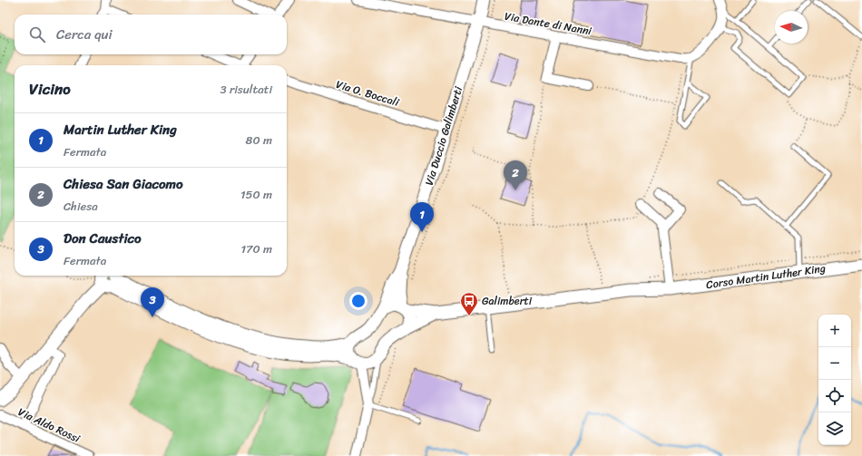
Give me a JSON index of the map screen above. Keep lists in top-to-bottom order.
{
  "streets": {
    "street": [
      "Via Dante di Nanni",
      "Via O. Boccali",
      "Via Duccio Galimberti",
      "Corso Martin Luther King",
      "Via Aldo Rossi"
    ]
  },
  "crossings": [
    ["Via Dante di Nanni", "Via Duccio Galimberti"],
    ["Via O. Boccali", "Via Duccio Galimberti"],
    ["Via Duccio Galimberti", "Corso Martin Luther King"]
  ],
  "places": {
    "bus stop": ["Galimberti"]
  },
  "north": "left",
  "page": {
    "search": "Cerca qui",
    "heading": ["Vicino", "3 risultati"],
    "list": [
      {
        "mark": "1",
        "name": "Martin Luther King",
        "note": "Fermata",
        "value": "80 m"
      },
      {
        "mark": "2",
        "name": "Chiesa San Giacomo",
        "note": "Chiesa",
        "value": "150 m"
      },
      {
        "mark": "3",
        "name": "Don Caustico",
        "note": "Fermata",
        "value": "170 m"
      }
    ],
    "pins": ["2", "1", "3"],
    "map_buttons": ["+", "−"]
  }
}
